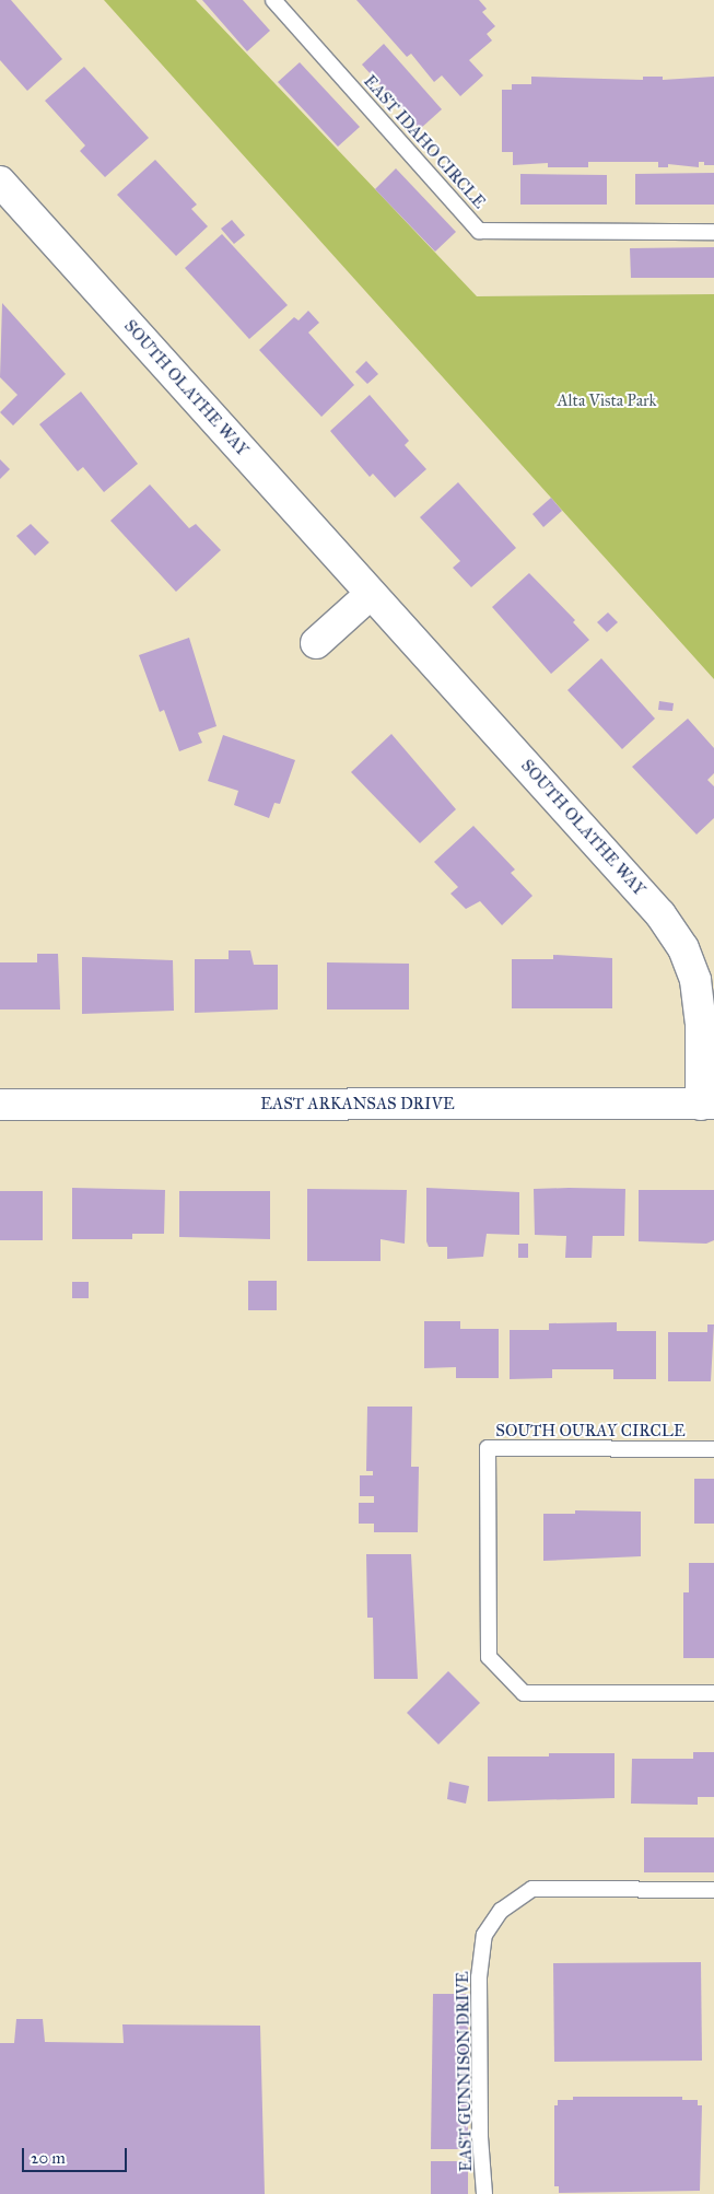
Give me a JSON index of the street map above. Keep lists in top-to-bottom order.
{
  "streets": {
    "street": ["SOUTH OLATHE WAY", "EAST ARKANSAS DRIVE"],
    "lane": ["EAST IDAHO CIRCLE", "SOUTH OURAY CIRCLE", "EAST GUNNISON DRIVE"]
  },
  "crossings": [
    ["SOUTH OLATHE WAY", "EAST ARKANSAS DRIVE"]
  ],
  "parks": ["Alta Vista Park"],
  "scale_bar": "20 m"
}
